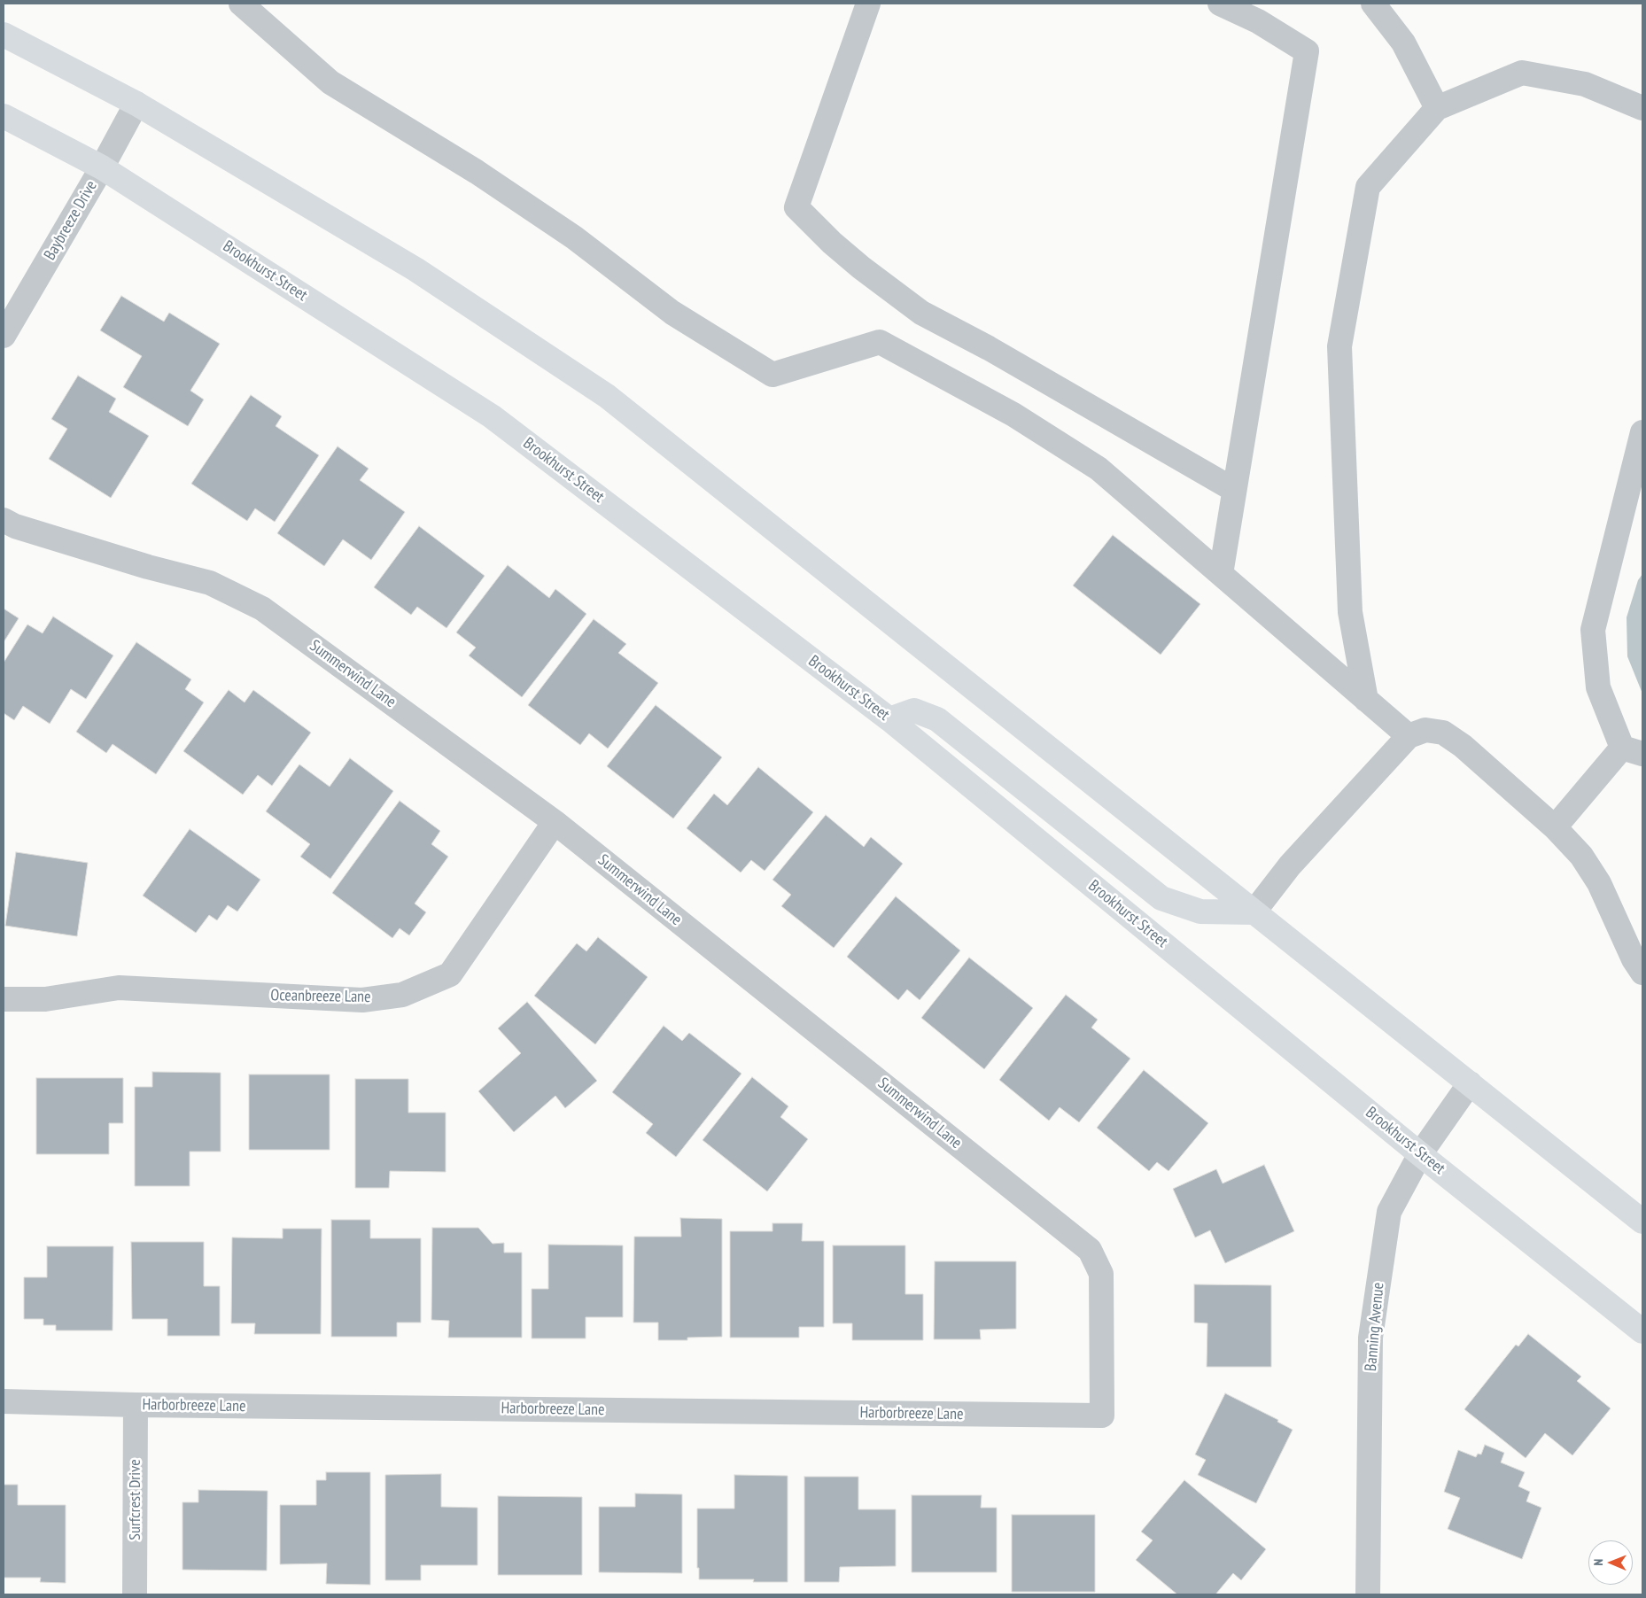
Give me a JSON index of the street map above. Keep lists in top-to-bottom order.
{
  "streets": {
    "main road": ["Brookhurst Street"],
    "street": [
      "Baybreeze Drive",
      "Summerwind Lane",
      "Oceanbreeze Lane",
      "Banning Avenue",
      "Harborbreeze Lane",
      "Surfcrest Drive"
    ]
  },
  "crossings": [
    ["Baybreeze Drive", "Brookhurst Street"],
    ["Brookhurst Street", "Banning Avenue"],
    ["Summerwind Lane", "Oceanbreeze Lane"],
    ["Summerwind Lane", "Harborbreeze Lane"],
    ["Harborbreeze Lane", "Surfcrest Drive"]
  ],
  "north": "left"
}
